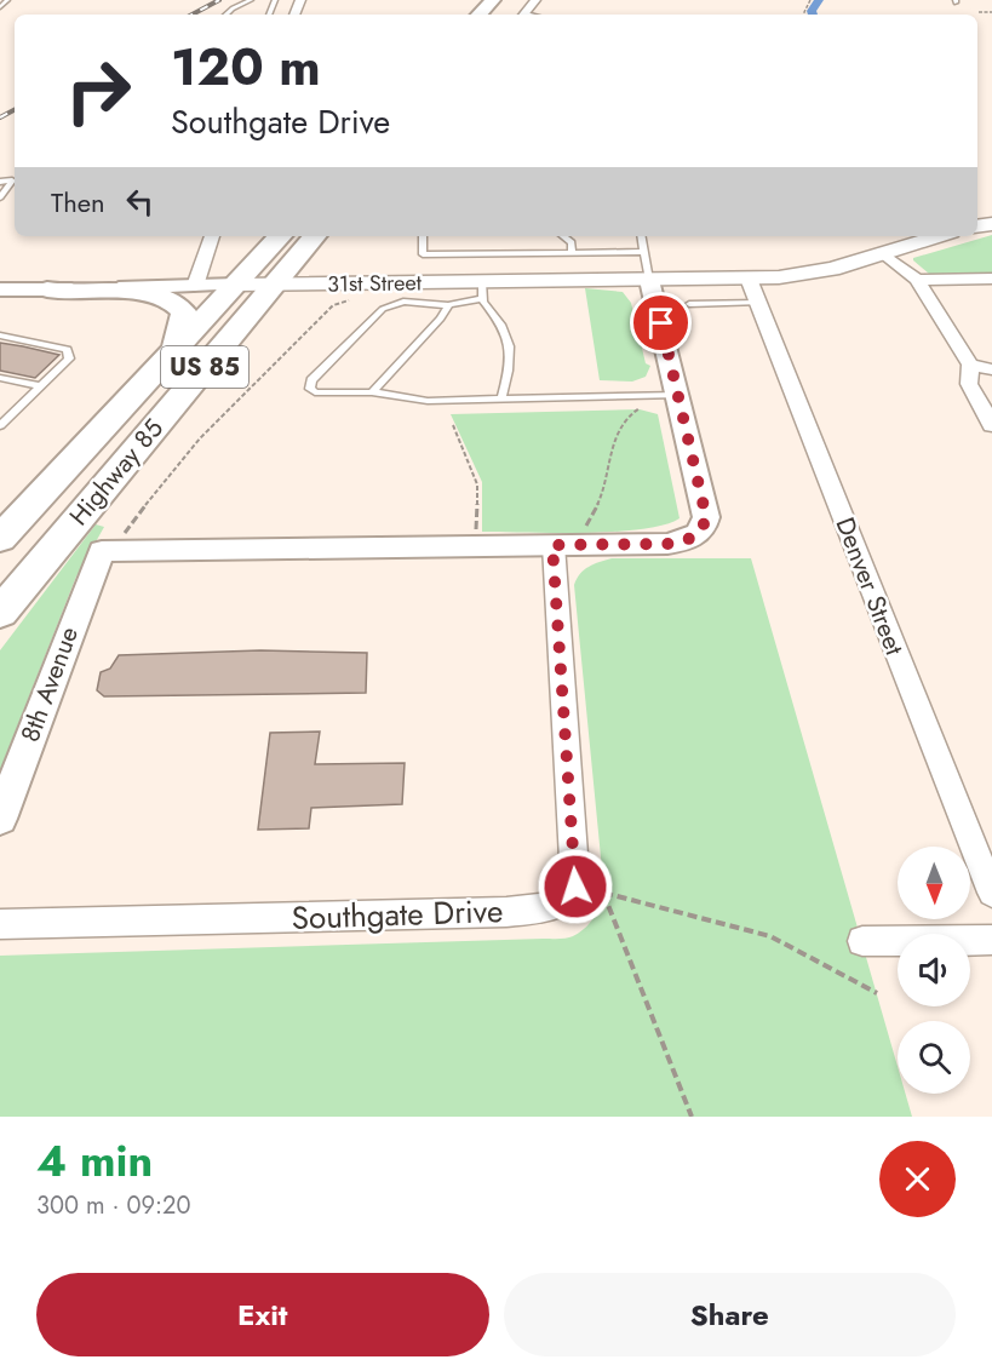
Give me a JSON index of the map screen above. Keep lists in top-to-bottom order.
{
  "streets": {
    "highway": ["US 85", "Highway 85"],
    "main road": ["31st Street"],
    "street": ["Denver Street", "8th Avenue", "Southgate Drive"]
  },
  "crossings": [
    ["31st Street", "Highway 85"],
    ["31st Street", "Denver Street"]
  ],
  "north": "bottom",
  "page": {
    "turn": ["120 m", "Southgate Drive"],
    "then": "Then",
    "heading": ["4 min", "300 m · 09:20"],
    "buttons": ["Exit", "Share"]
  }
}
